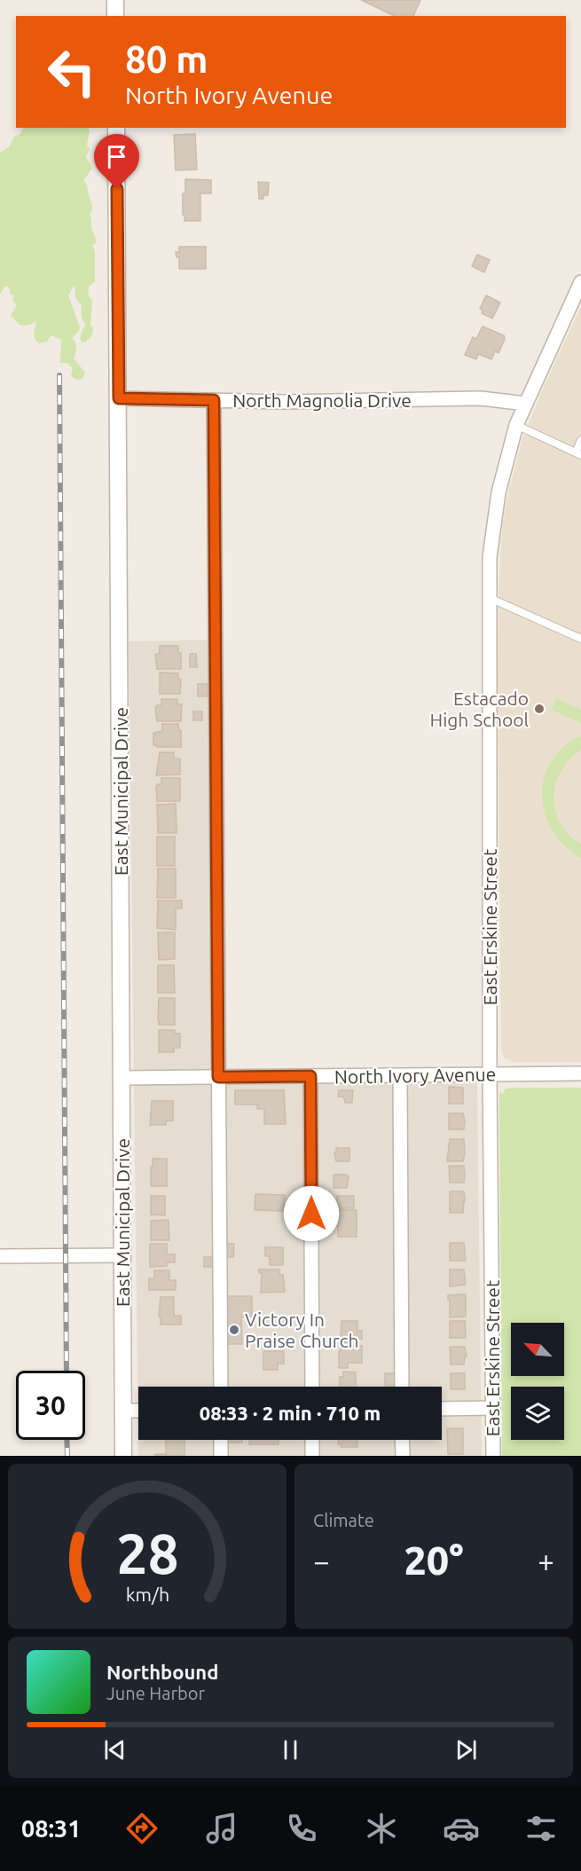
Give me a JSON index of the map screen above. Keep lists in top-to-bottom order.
{
  "streets": {
    "street": [
      "North Magnolia Drive",
      "East Municipal Drive",
      "East Erskine Street",
      "North Ivory Avenue"
    ]
  },
  "crossings": [
    ["North Magnolia Drive", "East Municipal Drive"],
    ["North Magnolia Drive", "East Erskine Street"],
    ["East Municipal Drive", "North Ivory Avenue"],
    ["East Erskine Street", "North Ivory Avenue"]
  ],
  "places": ["Estacado High School", "Victory In Praise Church"],
  "north": "top left",
  "page": {
    "turn": ["80 m", "North Ivory Avenue"],
    "limit": "30",
    "trip": "08:33 · 2 min · 710 m",
    "tile": "Climate",
    "heat": ["−", "20°", "+"],
    "song": ["Northbound", "June Harbor"],
    "tabs": "08:31",
    "gauge": ["28", "km/h"]
  }
}
